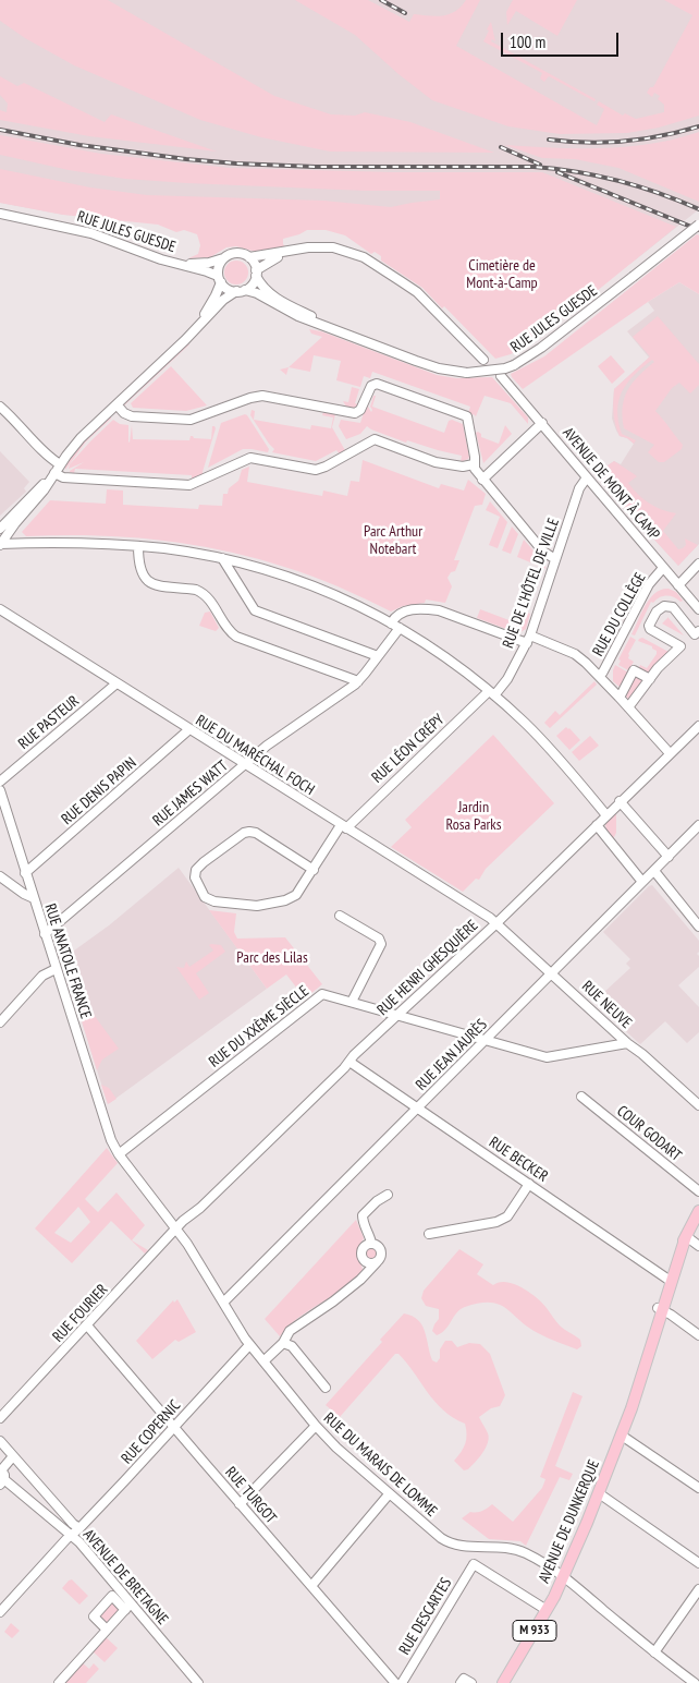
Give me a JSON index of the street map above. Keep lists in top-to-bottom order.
{
  "streets": {
    "main road": ["AVENUE DE DUNKERQUE", "M 933"],
    "street": [
      "RUE JULES GUESDE",
      "AVENUE DE MONT À CAMP",
      "RUE DE L'HÔTEL DE VILLE",
      "RUE DU COLLÈGE",
      "RUE PASTEUR",
      "RUE LÉON CRÉPY",
      "RUE DU MARÉCHAL FOCH",
      "RUE DENIS PAPIN",
      "RUE JAMES WATT",
      "RUE ANATOLE FRANCE",
      "RUE HENRI GHESQUIÈRE",
      "RUE NEUVE",
      "RUE DU XXÈME SIÈCLE",
      "RUE JEAN JAURÈS",
      "COUR GODART",
      "RUE BECKER",
      "RUE FOURIER",
      "RUE COPERNIC",
      "RUE DU MARAIS DE LOMME",
      "RUE TURGOT",
      "AVENUE DE BRETAGNE",
      "RUE DESCARTES"
    ]
  },
  "crossings": [
    ["AVENUE DE MONT À CAMP", "RUE DE L'HÔTEL DE VILLE"],
    ["AVENUE DE MONT À CAMP", "RUE DU COLLÈGE"],
    ["RUE DE L'HÔTEL DE VILLE", "RUE LÉON CRÉPY"],
    ["RUE PASTEUR", "RUE DU MARÉCHAL FOCH"],
    ["RUE LÉON CRÉPY", "RUE DU MARÉCHAL FOCH"],
    ["RUE DU MARÉCHAL FOCH", "RUE DENIS PAPIN"],
    ["RUE DU MARÉCHAL FOCH", "RUE JAMES WATT"],
    ["RUE DU MARÉCHAL FOCH", "RUE HENRI GHESQUIÈRE"],
    ["RUE DU MARÉCHAL FOCH", "RUE NEUVE"],
    ["RUE DENIS PAPIN", "RUE ANATOLE FRANCE"],
    ["RUE JAMES WATT", "RUE ANATOLE FRANCE"],
    ["RUE ANATOLE FRANCE", "RUE DU MARAIS DE LOMME"],
    ["RUE HENRI GHESQUIÈRE", "RUE NEUVE"],
    ["RUE HENRI GHESQUIÈRE", "RUE DU XXÈME SIÈCLE"],
    ["RUE HENRI GHESQUIÈRE", "RUE BECKER"],
    ["RUE HENRI GHESQUIÈRE", "RUE FOURIER"],
    ["RUE HENRI GHESQUIÈRE", "RUE DU MARAIS DE LOMME"],
    ["RUE NEUVE", "RUE DU XXÈME SIÈCLE"],
    ["RUE NEUVE", "RUE JEAN JAURÈS"],
    ["RUE DU XXÈME SIÈCLE", "RUE JEAN JAURÈS"],
    ["RUE DU XXÈME SIÈCLE", "RUE DU MARAIS DE LOMME"],
    ["RUE JEAN JAURÈS", "RUE BECKER"],
    ["RUE JEAN JAURÈS", "RUE DU MARAIS DE LOMME"],
    ["RUE BECKER", "AVENUE DE DUNKERQUE"],
    ["RUE FOURIER", "RUE DU MARAIS DE LOMME"],
    ["RUE FOURIER", "RUE TURGOT"],
    ["RUE COPERNIC", "RUE DU MARAIS DE LOMME"],
    ["RUE COPERNIC", "RUE TURGOT"],
    ["RUE COPERNIC", "AVENUE DE BRETAGNE"],
    ["RUE DU MARAIS DE LOMME", "AVENUE DE DUNKERQUE"]
  ],
  "parks": [
    "Cimetière de Mont-à-Camp",
    "Parc Arthur Notebart",
    "Jardin Rosa Parks",
    "Parc des Lilas"
  ],
  "scale_bar": "100 m"
}
